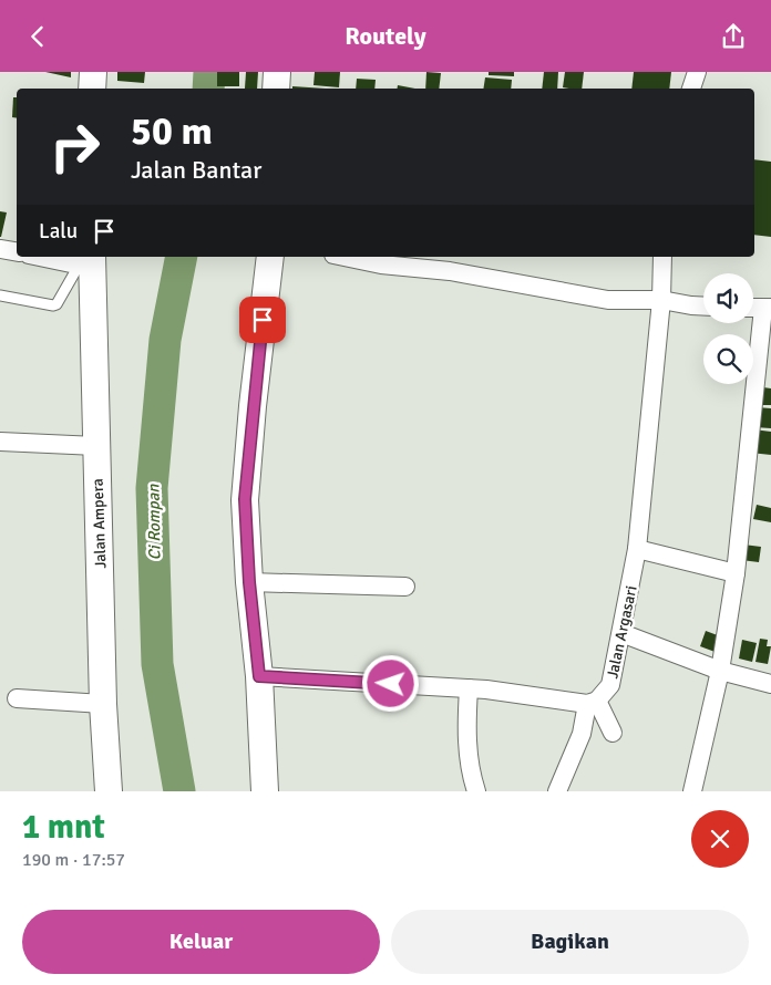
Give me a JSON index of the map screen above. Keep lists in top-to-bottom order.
{
  "streets": {
    "street": ["Jalan Ampera", "Jalan Argasari"]
  },
  "water": ["Ci Rompan"],
  "page": {
    "header": "Routely",
    "turn": ["50 m", "Jalan Bantar"],
    "then": "Lalu",
    "heading": ["1 mnt", "190 m · 17:57"],
    "buttons": ["Keluar", "Bagikan"]
  }
}
